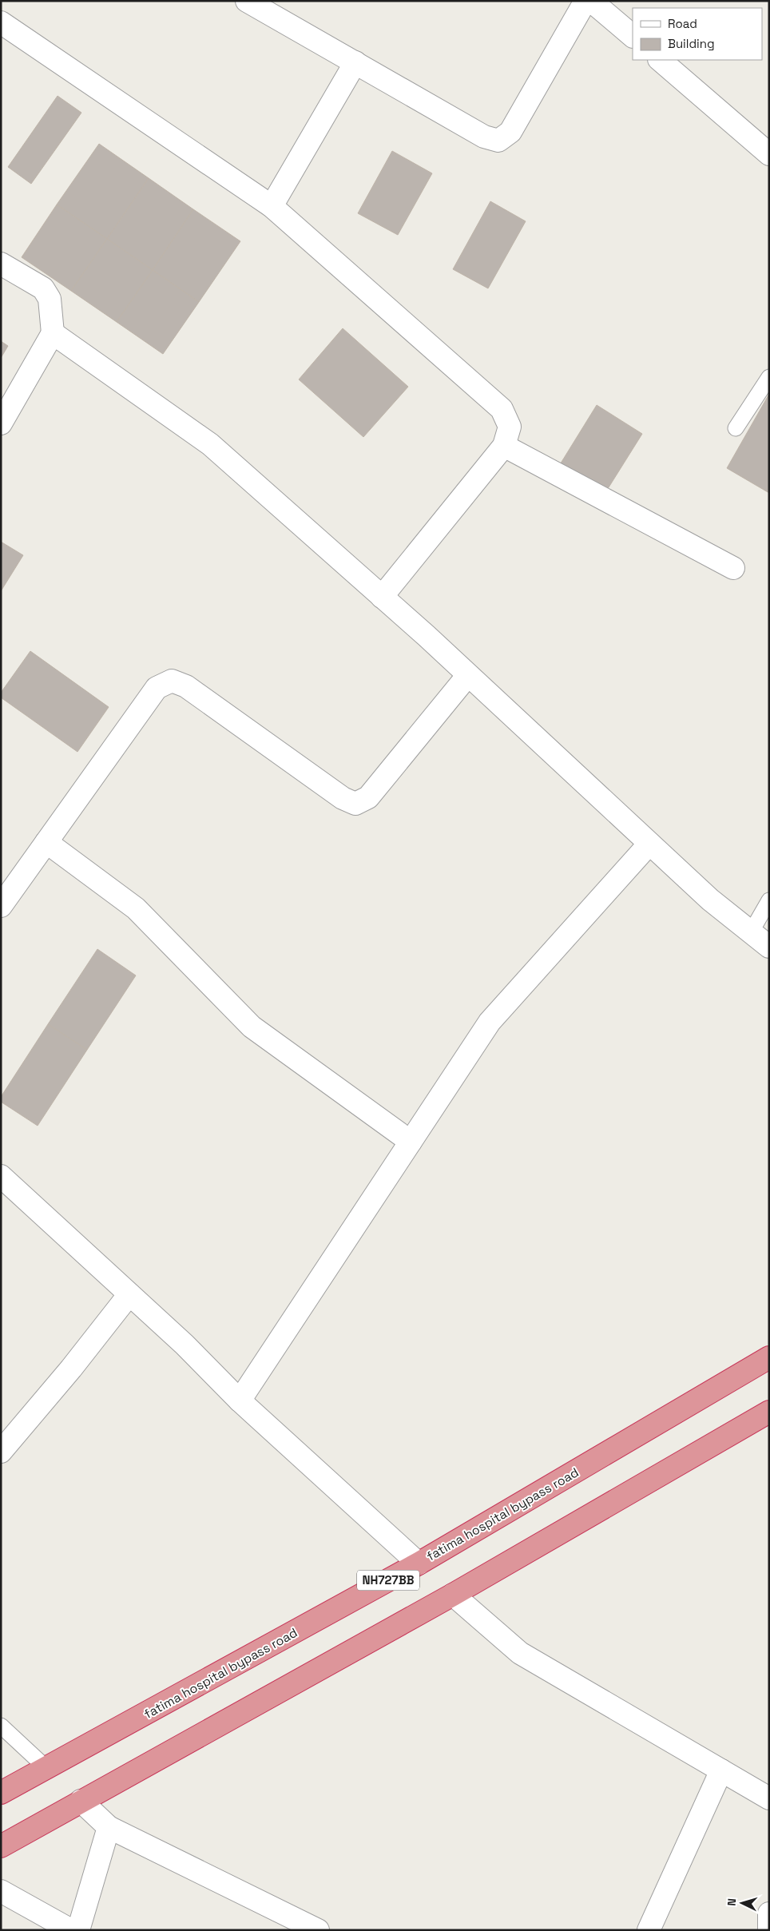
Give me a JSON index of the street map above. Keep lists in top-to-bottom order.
{
  "streets": {
    "highway": ["fatima hospital bypass road", "NH727BB"]
  },
  "legend": ["Road", "Building"],
  "north": "left"
}
